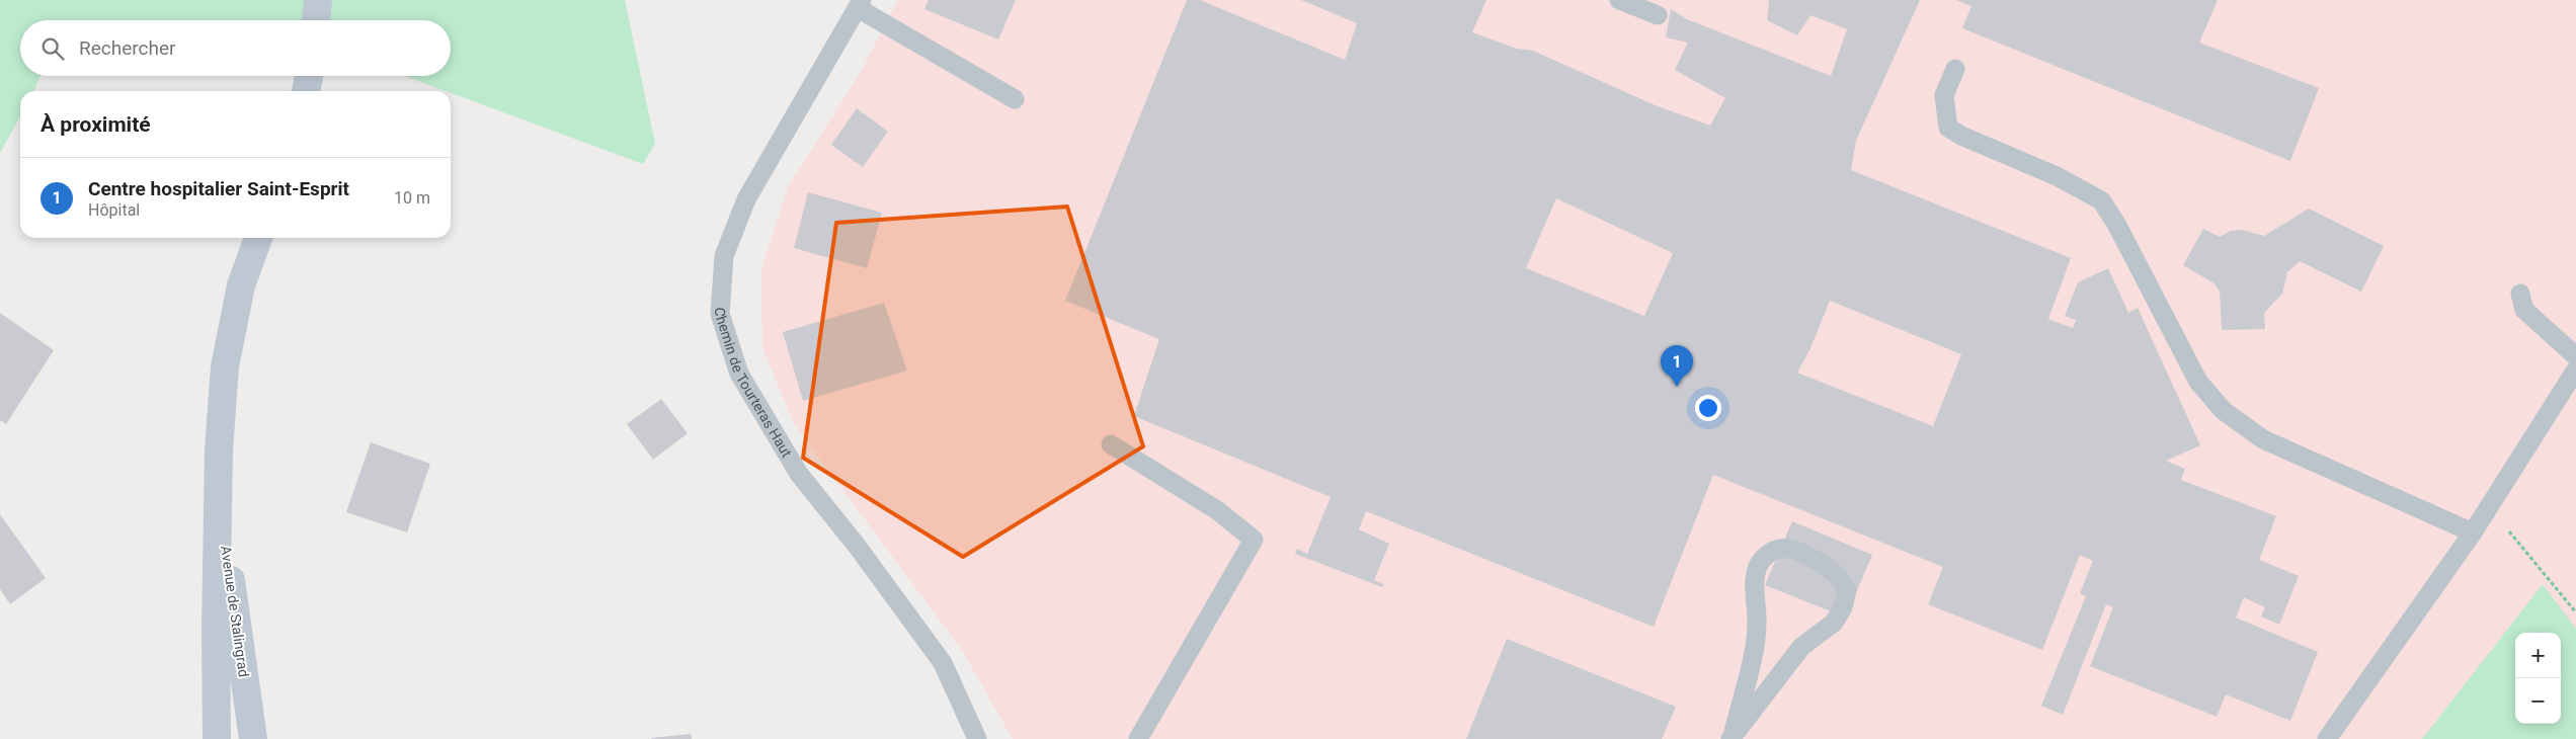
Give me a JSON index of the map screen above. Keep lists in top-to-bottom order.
{
  "streets": {
    "main road": ["Avenue de Stalingrad"],
    "lane": ["Chemin de Tourteras Haut"]
  },
  "page": {
    "search": "Rechercher",
    "heading": "À proximité",
    "list": [
      {
        "mark": "1",
        "name": "Centre hospitalier Saint-Esprit",
        "note": "Hôpital",
        "value": "10 m"
      }
    ],
    "pins": "1",
    "map_buttons": ["+", "−"]
  }
}
